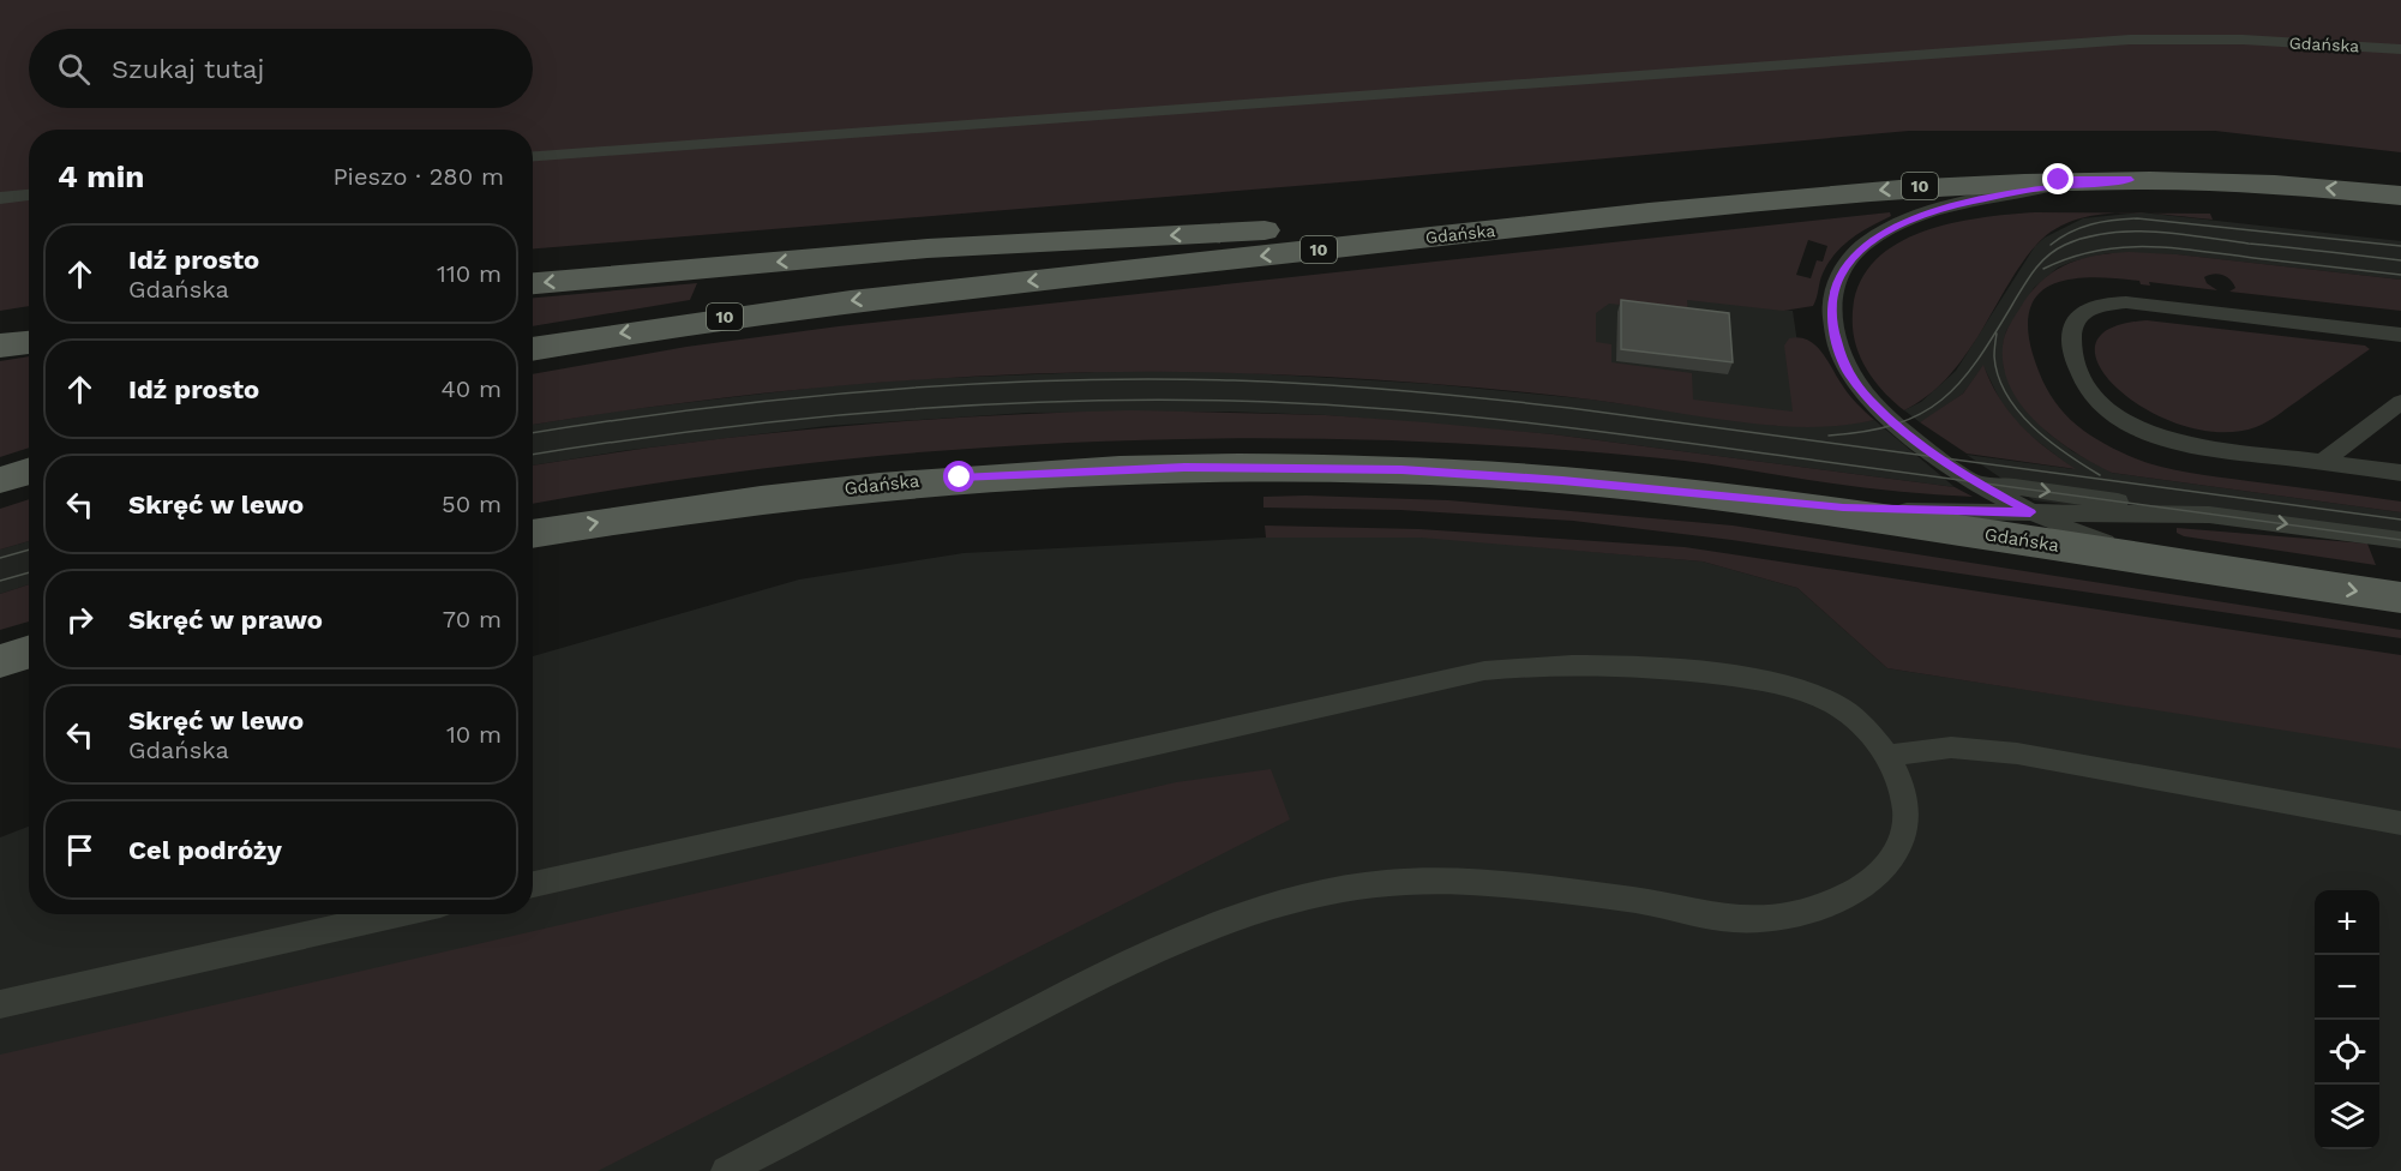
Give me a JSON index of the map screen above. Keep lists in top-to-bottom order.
{
  "streets": {
    "main road": ["Gdańska", "10"]
  },
  "page": {
    "search": "Szukaj tutaj",
    "heading": ["4 min", "Pieszo · 280 m"],
    "list": [
      ["Idź prosto", "Gdańska", "110 m"],
      ["Idź prosto", "40 m"],
      ["Skręć w lewo", "50 m"],
      ["Skręć w prawo", "70 m"],
      ["Skręć w lewo", "Gdańska", "10 m"],
      "Cel podróży"
    ],
    "map_buttons": ["+", "−"]
  }
}
